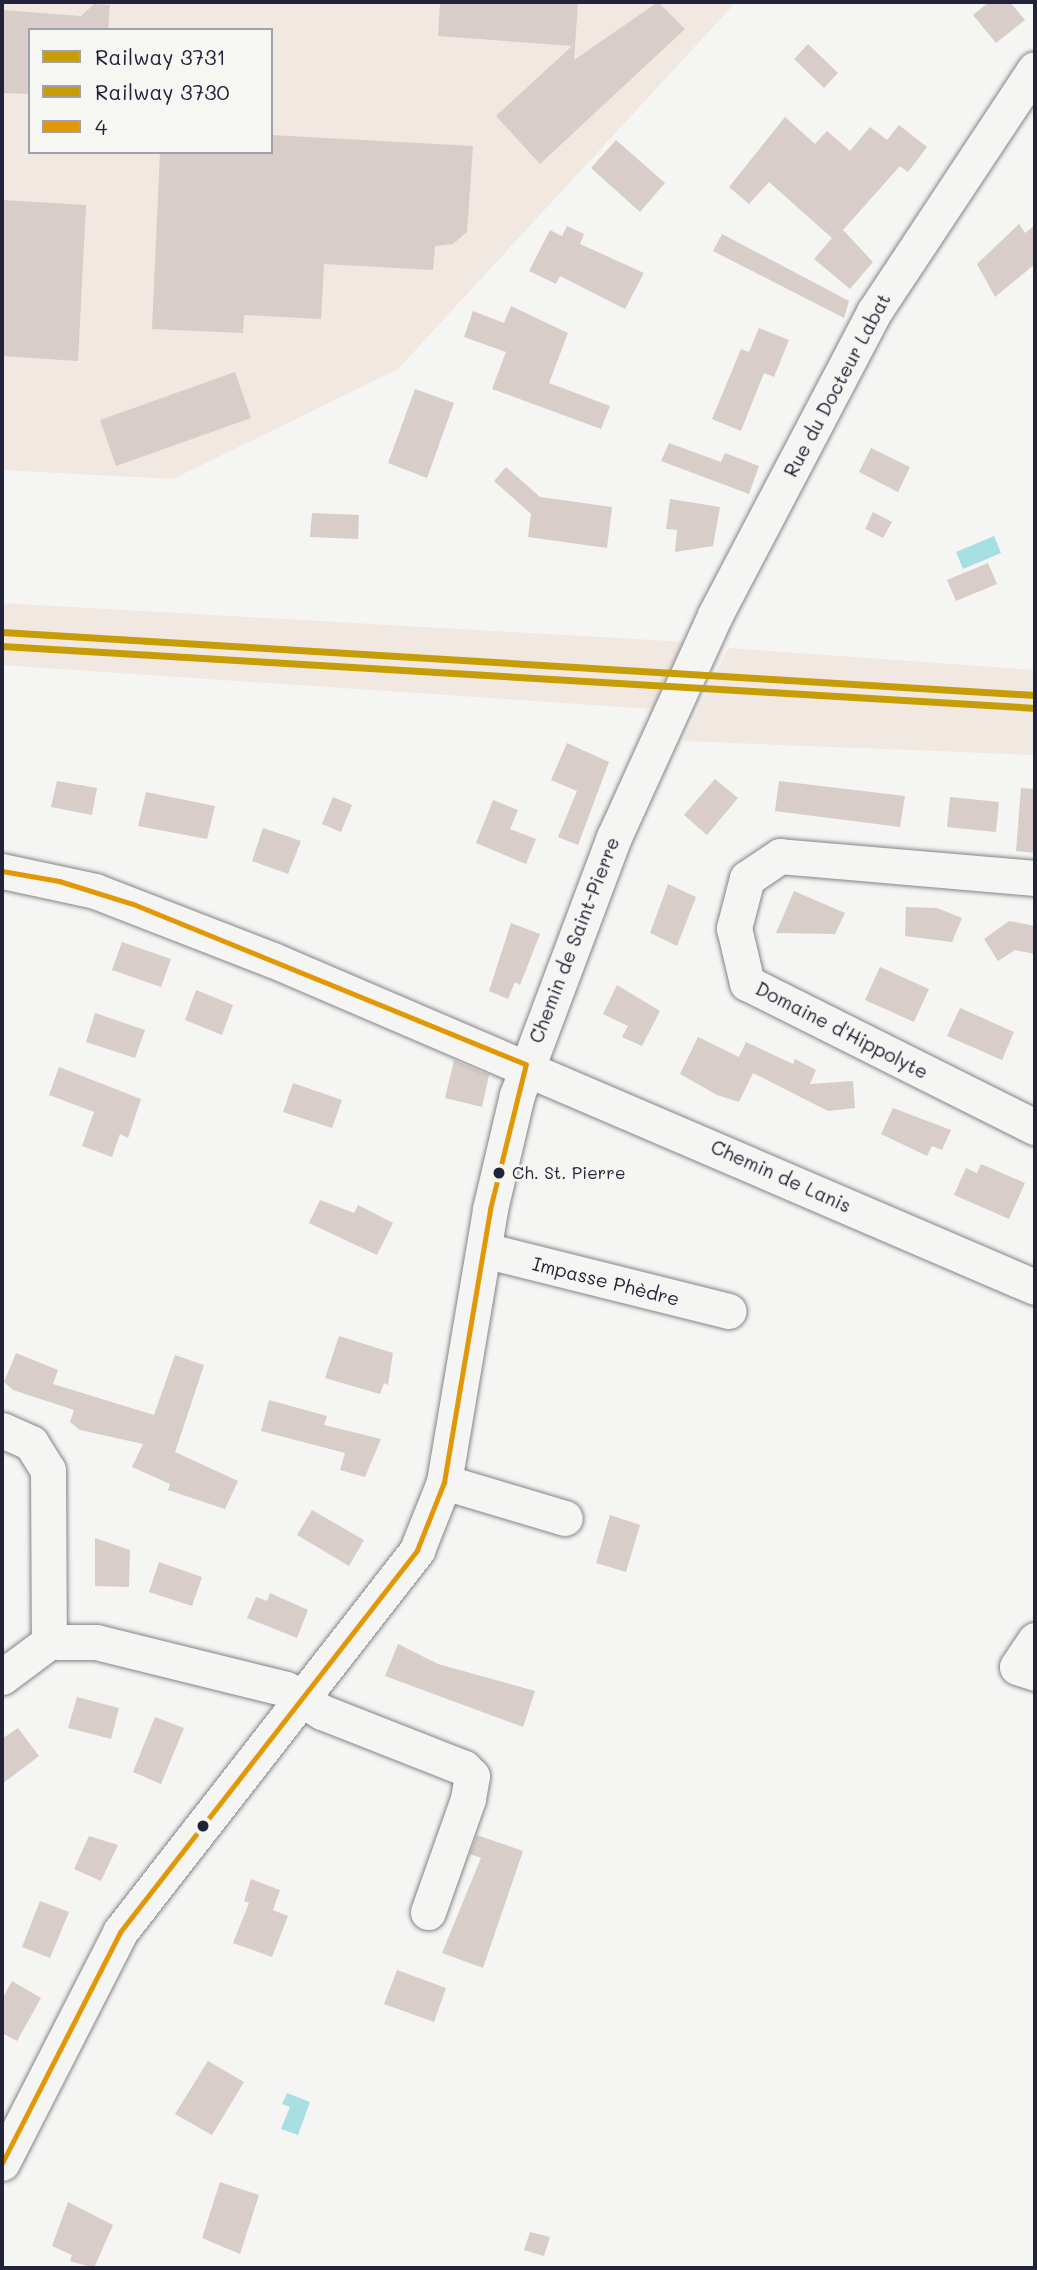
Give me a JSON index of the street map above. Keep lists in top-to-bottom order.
{
  "streets": {
    "street": [
      "Rue du Docteur Labat",
      "Chemin de Saint-Pierre",
      "Domaine d'Hippolyte",
      "Chemin de Lanis",
      "Impasse Phèdre"
    ]
  },
  "crossings": [
    ["Rue du Docteur Labat", "Chemin de Saint-Pierre"],
    ["Chemin de Saint-Pierre", "Chemin de Lanis"],
    ["Chemin de Saint-Pierre", "Impasse Phèdre"]
  ],
  "places": ["Ch. St. Pierre"],
  "lines": ["rail line 3731", "rail line 3730", "transit line 4"],
  "legend": ["Railway 3731", "Railway 3730", "4"]
}
